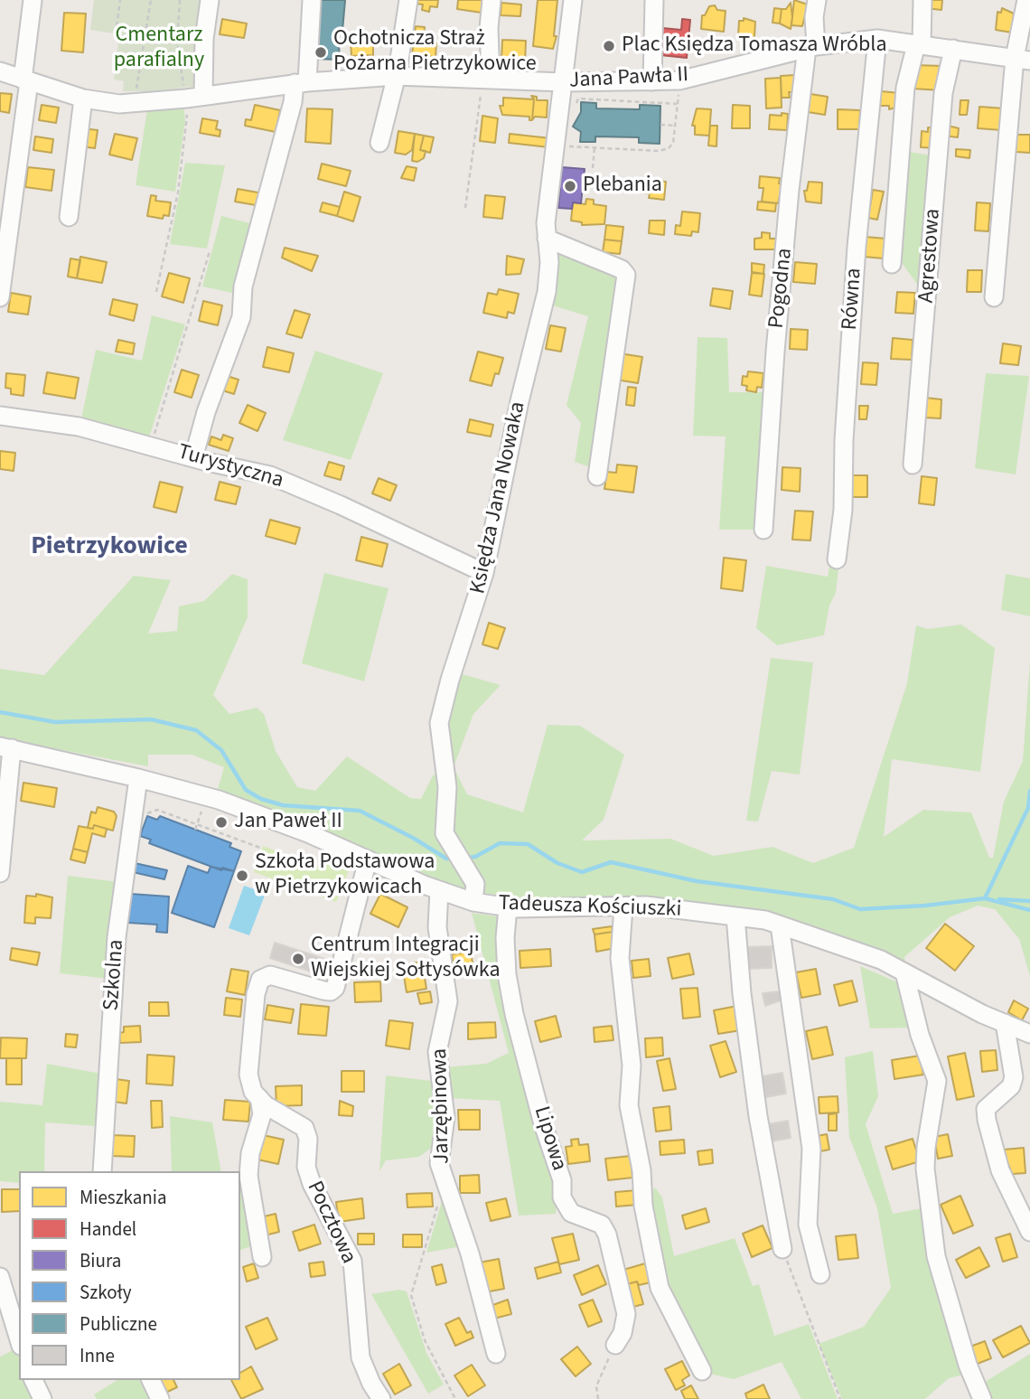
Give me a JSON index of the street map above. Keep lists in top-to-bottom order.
{
  "streets": {
    "street": [
      "Jana Pawła II",
      "Agrestowa",
      "Pogodna",
      "Równa",
      "Turystyczna",
      "Księdza Jana Nowaka",
      "Tadeusza Kościuszki",
      "Szkolna",
      "Jarzębinowa",
      "Lipowa",
      "Pocztowa"
    ]
  },
  "crossings": [
    ["Jana Pawła II", "Agrestowa"],
    ["Jana Pawła II", "Pogodna"],
    ["Jana Pawła II", "Równa"],
    ["Jana Pawła II", "Księdza Jana Nowaka"],
    ["Turystyczna", "Księdza Jana Nowaka"],
    ["Księdza Jana Nowaka", "Tadeusza Kościuszki"],
    ["Tadeusza Kościuszki", "Szkolna"],
    ["Tadeusza Kościuszki", "Jarzębinowa"],
    ["Tadeusza Kościuszki", "Lipowa"]
  ],
  "districts": ["Pietrzykowice"],
  "parks": ["Cmentarz parafialny"],
  "places": [
    "Plac Księdza Tomasza Wróbla",
    "Ochotnicza Straż Pożarna Pietrzykowice",
    "Plebania",
    "Jan Paweł II",
    "Szkoła Podstawowa w Pietrzykowicach",
    "Centrum Integracji Wiejskiej Sołtysówka"
  ],
  "legend": [
    "Mieszkania",
    "Handel",
    "Biura",
    "Szkoły",
    "Publiczne",
    "Inne"
  ]
}
